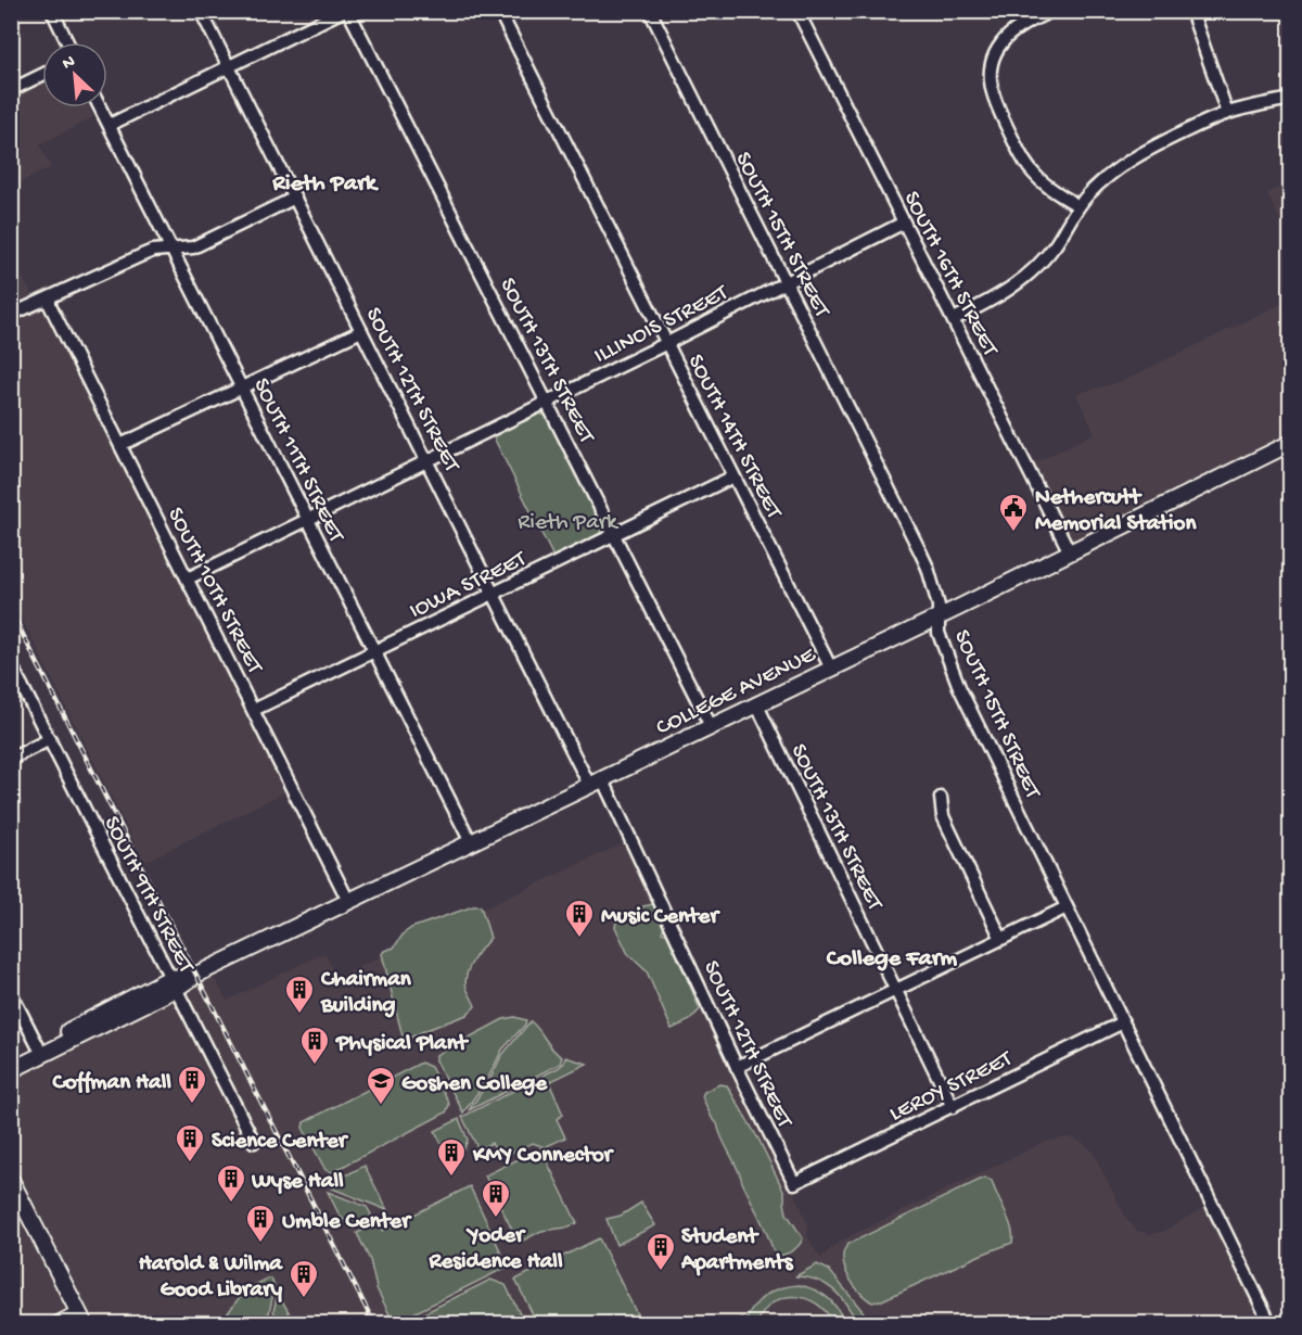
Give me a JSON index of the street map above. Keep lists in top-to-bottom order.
{
  "streets": {
    "main road": ["COLLEGE AVENUE"],
    "street": [
      "SOUTH 15TH STREET",
      "SOUTH 16TH STREET",
      "ILLINOIS STREET",
      "SOUTH 13TH STREET",
      "SOUTH 12TH STREET",
      "SOUTH 14TH STREET",
      "SOUTH 11TH STREET",
      "IOWA STREET",
      "SOUTH 10TH STREET",
      "SOUTH 9TH STREET",
      "LEROY STREET"
    ]
  },
  "crossings": [
    ["SOUTH 15TH STREET", "ILLINOIS STREET"],
    ["SOUTH 15TH STREET", "COLLEGE AVENUE"],
    ["SOUTH 15TH STREET", "LEROY STREET"],
    ["SOUTH 16TH STREET", "ILLINOIS STREET"],
    ["SOUTH 16TH STREET", "COLLEGE AVENUE"],
    ["ILLINOIS STREET", "SOUTH 13TH STREET"],
    ["ILLINOIS STREET", "SOUTH 12TH STREET"],
    ["ILLINOIS STREET", "SOUTH 14TH STREET"],
    ["ILLINOIS STREET", "SOUTH 11TH STREET"],
    ["ILLINOIS STREET", "SOUTH 10TH STREET"],
    ["SOUTH 13TH STREET", "IOWA STREET"],
    ["SOUTH 13TH STREET", "COLLEGE AVENUE"],
    ["SOUTH 13TH STREET", "LEROY STREET"],
    ["SOUTH 12TH STREET", "IOWA STREET"],
    ["SOUTH 12TH STREET", "COLLEGE AVENUE"],
    ["SOUTH 12TH STREET", "LEROY STREET"],
    ["SOUTH 14TH STREET", "IOWA STREET"],
    ["SOUTH 14TH STREET", "COLLEGE AVENUE"],
    ["SOUTH 11TH STREET", "IOWA STREET"],
    ["SOUTH 11TH STREET", "COLLEGE AVENUE"],
    ["IOWA STREET", "SOUTH 10TH STREET"],
    ["SOUTH 10TH STREET", "COLLEGE AVENUE"],
    ["COLLEGE AVENUE", "SOUTH 9TH STREET"]
  ],
  "districts": ["Rieth Park", "College Farm"],
  "parks": ["Rieth Park"],
  "places": {
    "public building": ["Nethercutt Memorial Station"],
    "building": [
      "Music Center",
      "Chairman Building",
      "Physical Plant",
      "Coffman Hall",
      "Science Center",
      "KMY Connector",
      "Wyse Hall",
      "Yoder Residence Hall",
      "Umble Center",
      "Student Apartments",
      "Harold & Wilma Good Library"
    ],
    "school or university": ["Goshen College"]
  },
  "north": "top left"
}
